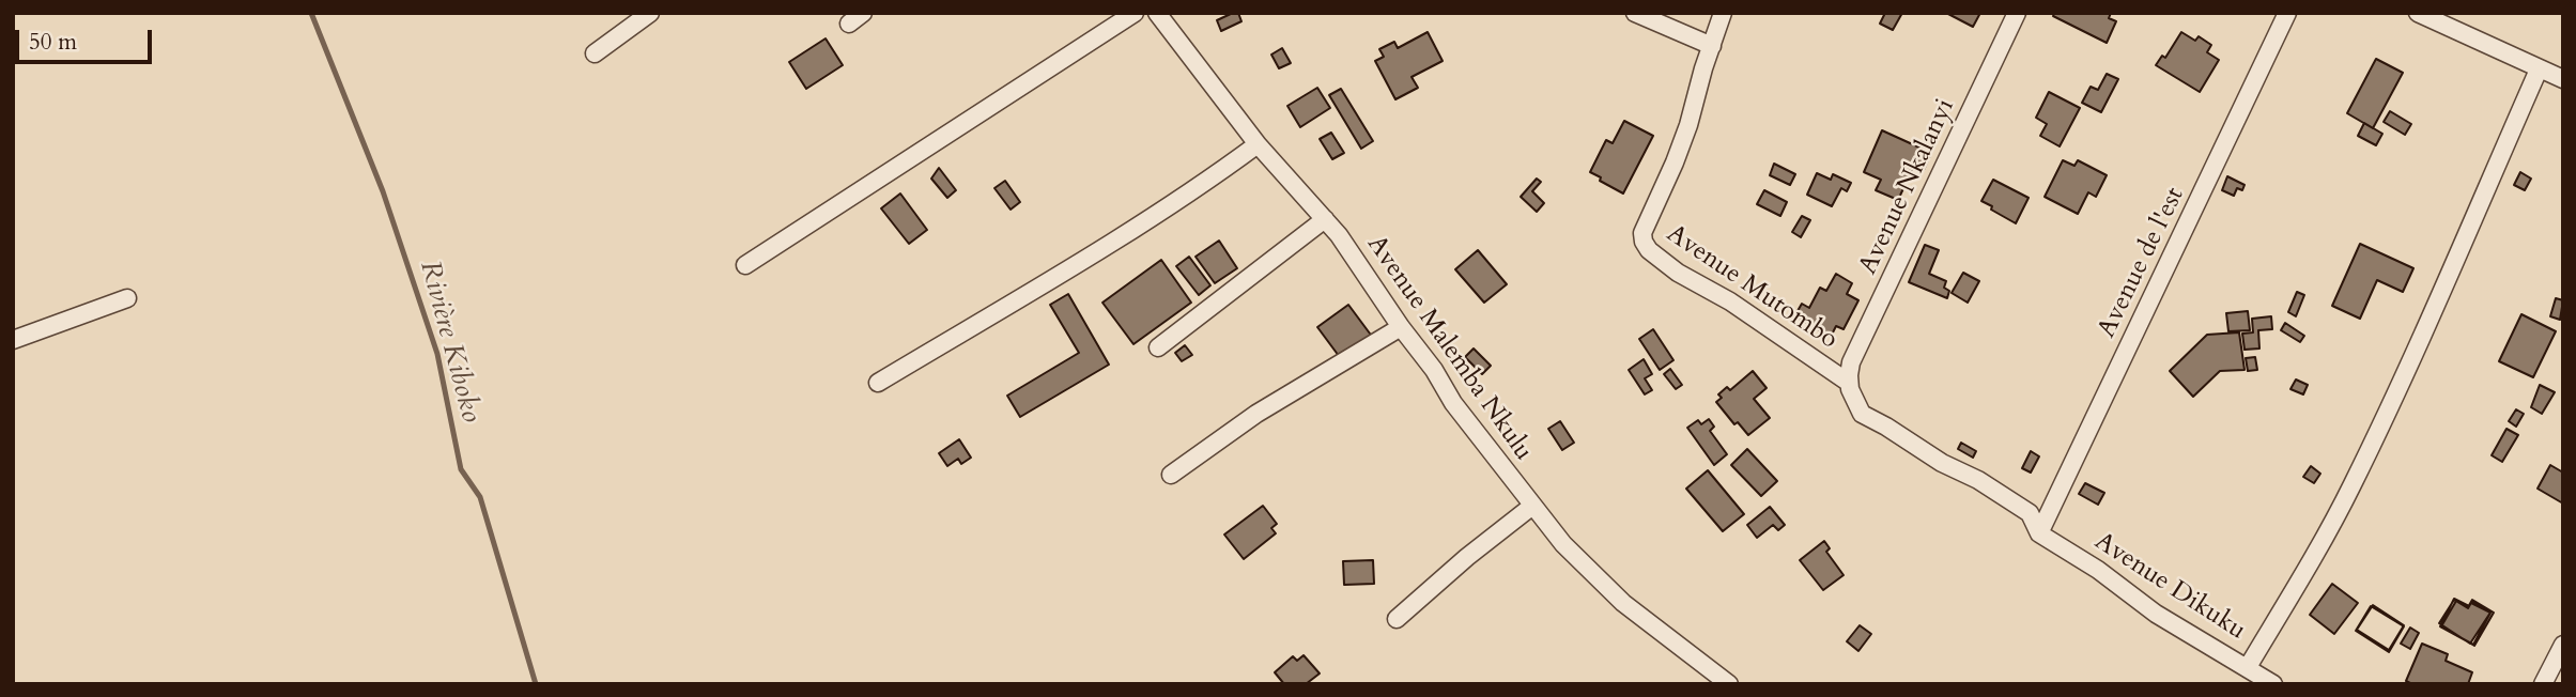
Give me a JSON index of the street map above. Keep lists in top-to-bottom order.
{
  "streets": {
    "street": [
      "Avenue Nkalanyi",
      "Avenue de l'est",
      "Avenue Mutombo",
      "Avenue Malemba Nkulu",
      "Avenue Dikuku"
    ]
  },
  "crossings": [
    ["Avenue Nkalanyi", "Avenue Mutombo"],
    ["Avenue Nkalanyi", "Avenue Dikuku"],
    ["Avenue de l'est", "Avenue Dikuku"],
    ["Avenue Mutombo", "Avenue Dikuku"]
  ],
  "water": ["Rivière Kiboko"],
  "scale_bar": "50 m"
}
